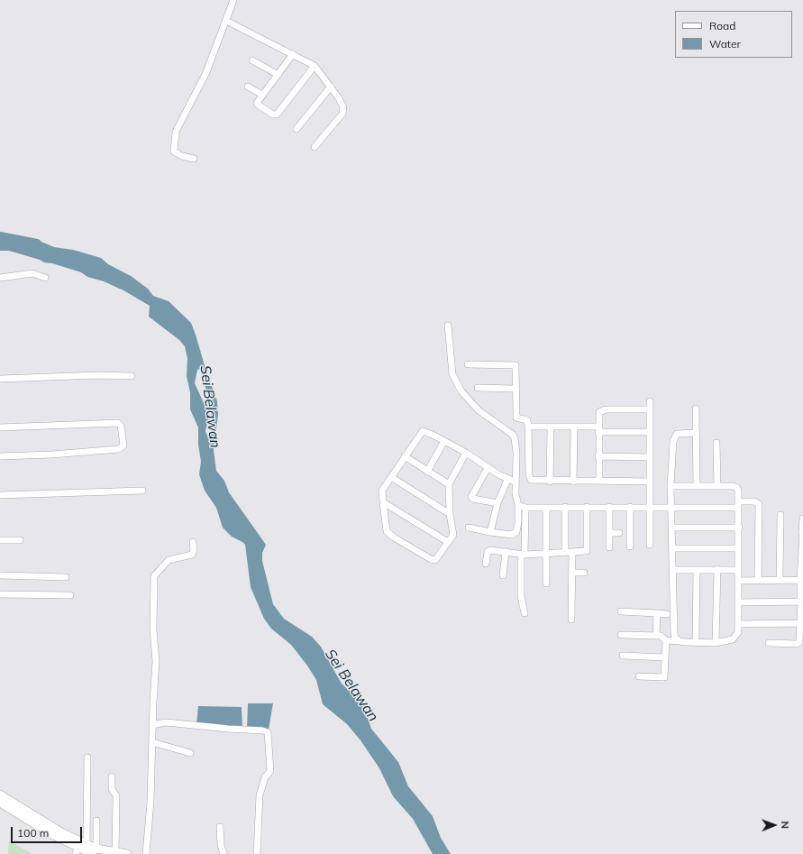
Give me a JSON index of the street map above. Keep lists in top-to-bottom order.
{
  "water": ["Sei Belawan"],
  "legend": ["Road", "Water"],
  "scale_bar": "100 m",
  "north": "right"
}
